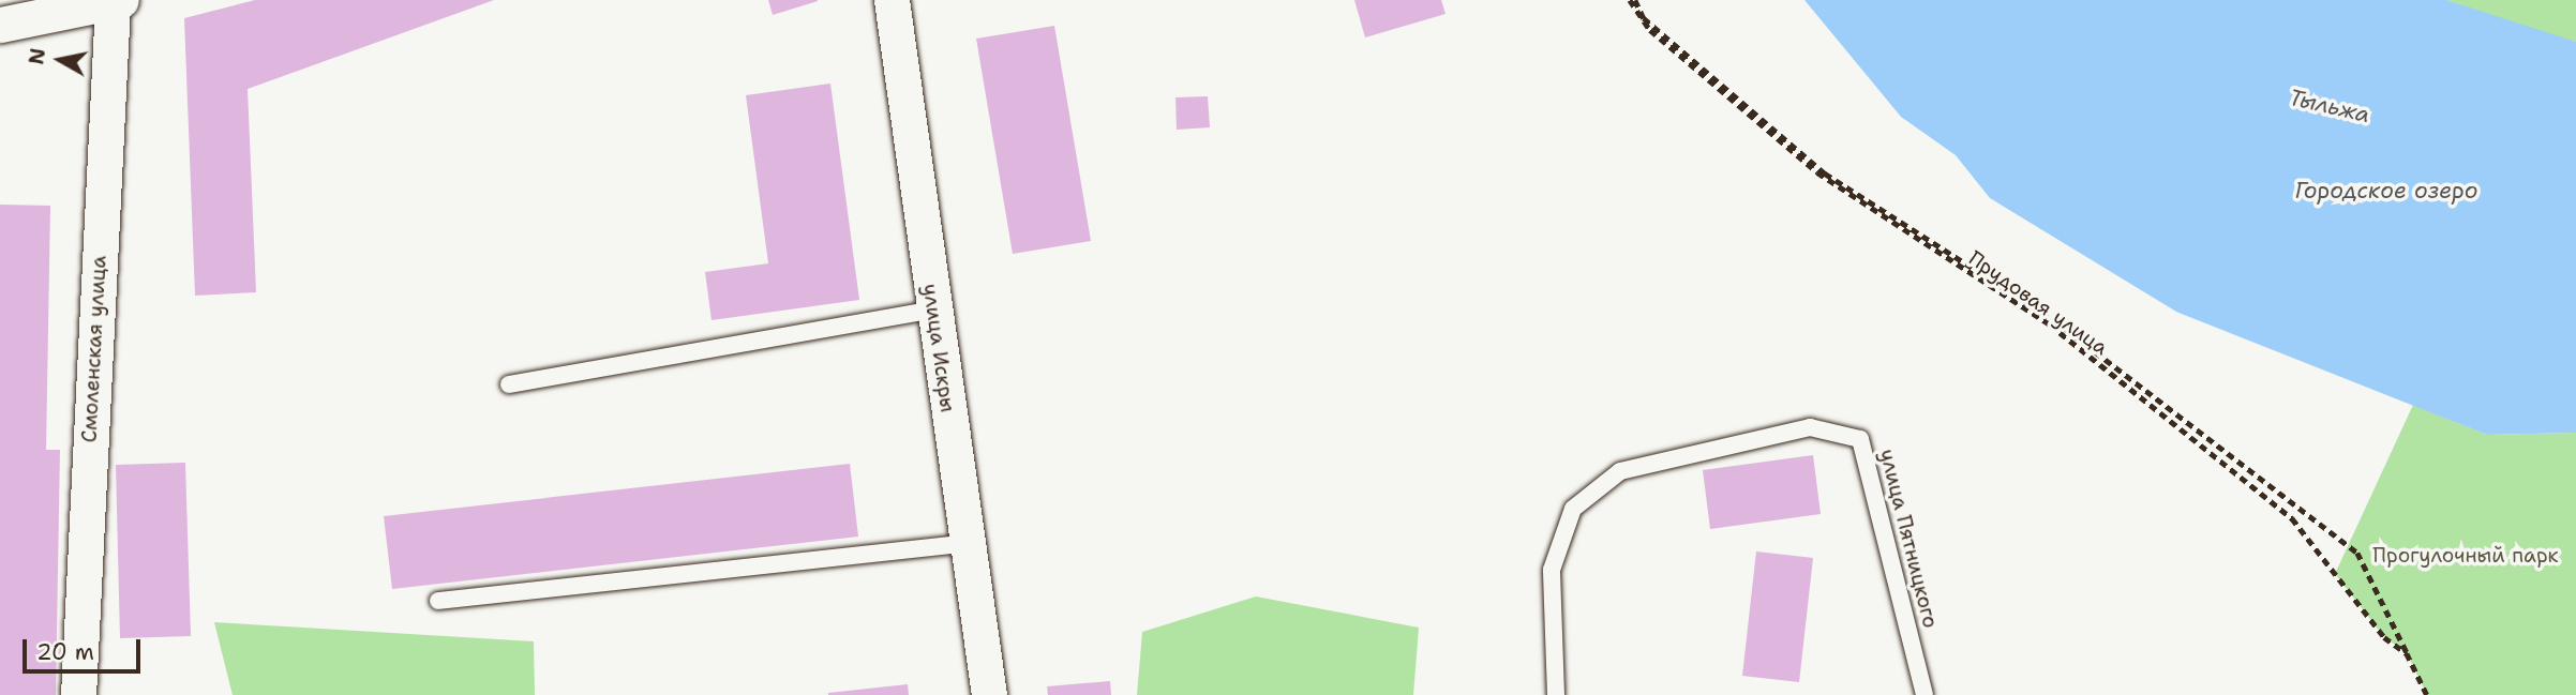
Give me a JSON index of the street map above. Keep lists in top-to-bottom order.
{
  "streets": {
    "street": ["улица Искры", "Смоленская улица"],
    "lane": ["улица Пятницкого"],
    "path": ["Прудовая улица"]
  },
  "water": ["Тыльжа", "Городское озеро"],
  "parks": ["Прогулочный парк"],
  "scale_bar": "20 m",
  "north": "left"
}
